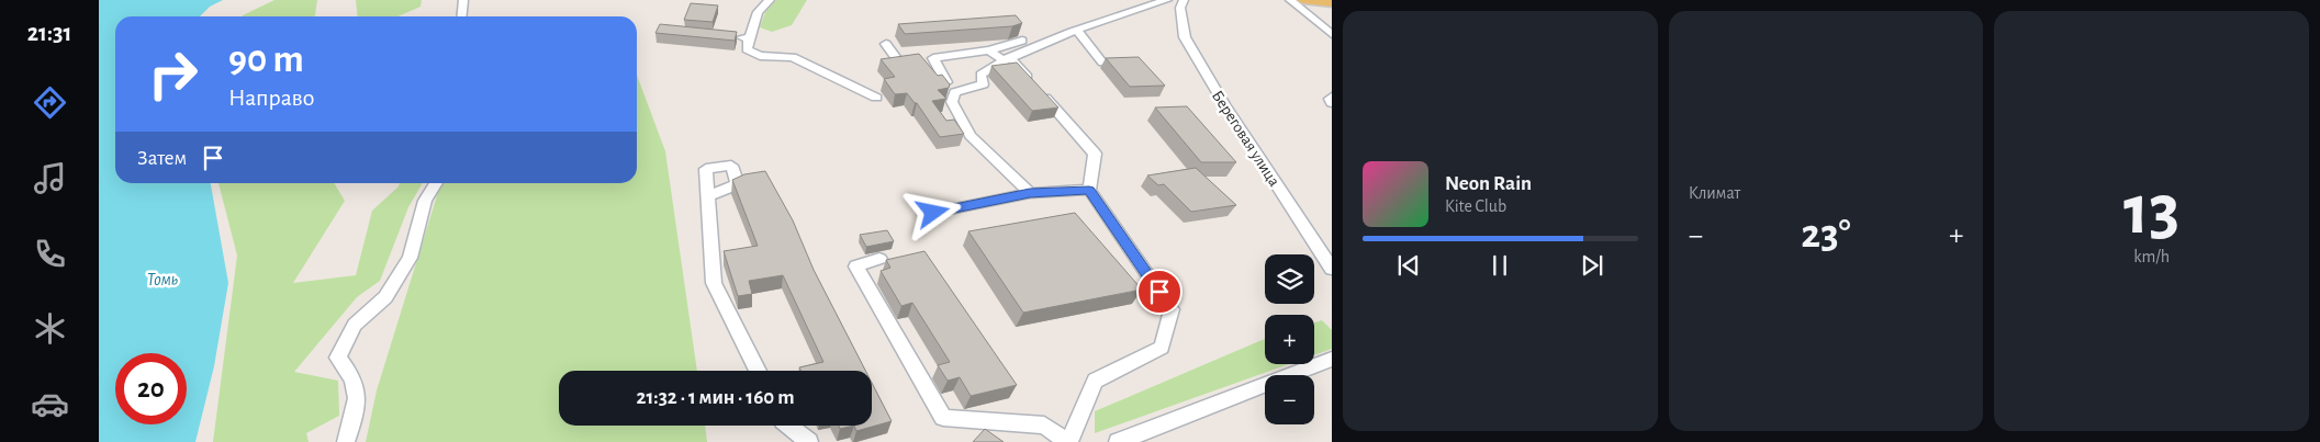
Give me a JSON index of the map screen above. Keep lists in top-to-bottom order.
{
  "streets": {
    "street": ["Береговая улица"]
  },
  "water": ["Томь"],
  "page": {
    "tabs": "21:31",
    "tile": [
      "Климат",
      ["13", "km/h"]
    ],
    "turn": ["90 m", "Направо"],
    "then": "Затем",
    "song": ["Neon Rain", "Kite Club"],
    "heat": ["−", "23°", "+"],
    "map_buttons": ["+", "−"],
    "limit": "20",
    "trip": "21:32 · 1 мин · 160 m"
  }
}
